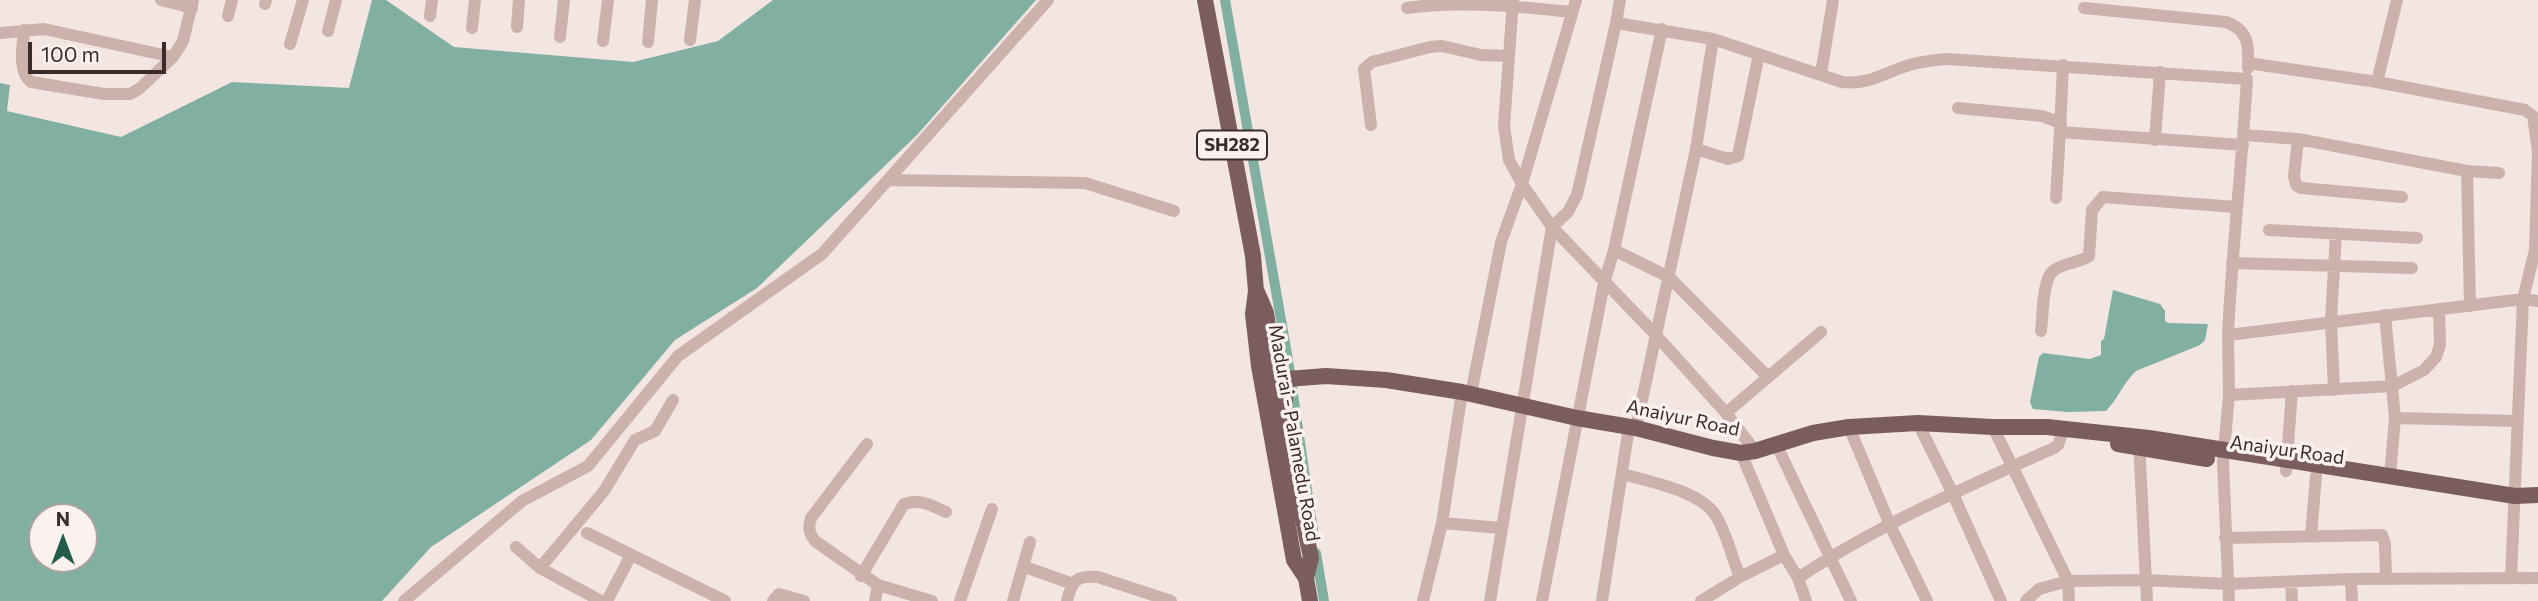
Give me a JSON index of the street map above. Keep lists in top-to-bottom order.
{
  "streets": {
    "main road": ["SH282", "Anaiyur Road", "Madurai - Palamedu Road"]
  },
  "crossings": [
    ["Anaiyur Road", "Madurai - Palamedu Road"]
  ],
  "scale_bar": "100 m",
  "north": "top"
}
